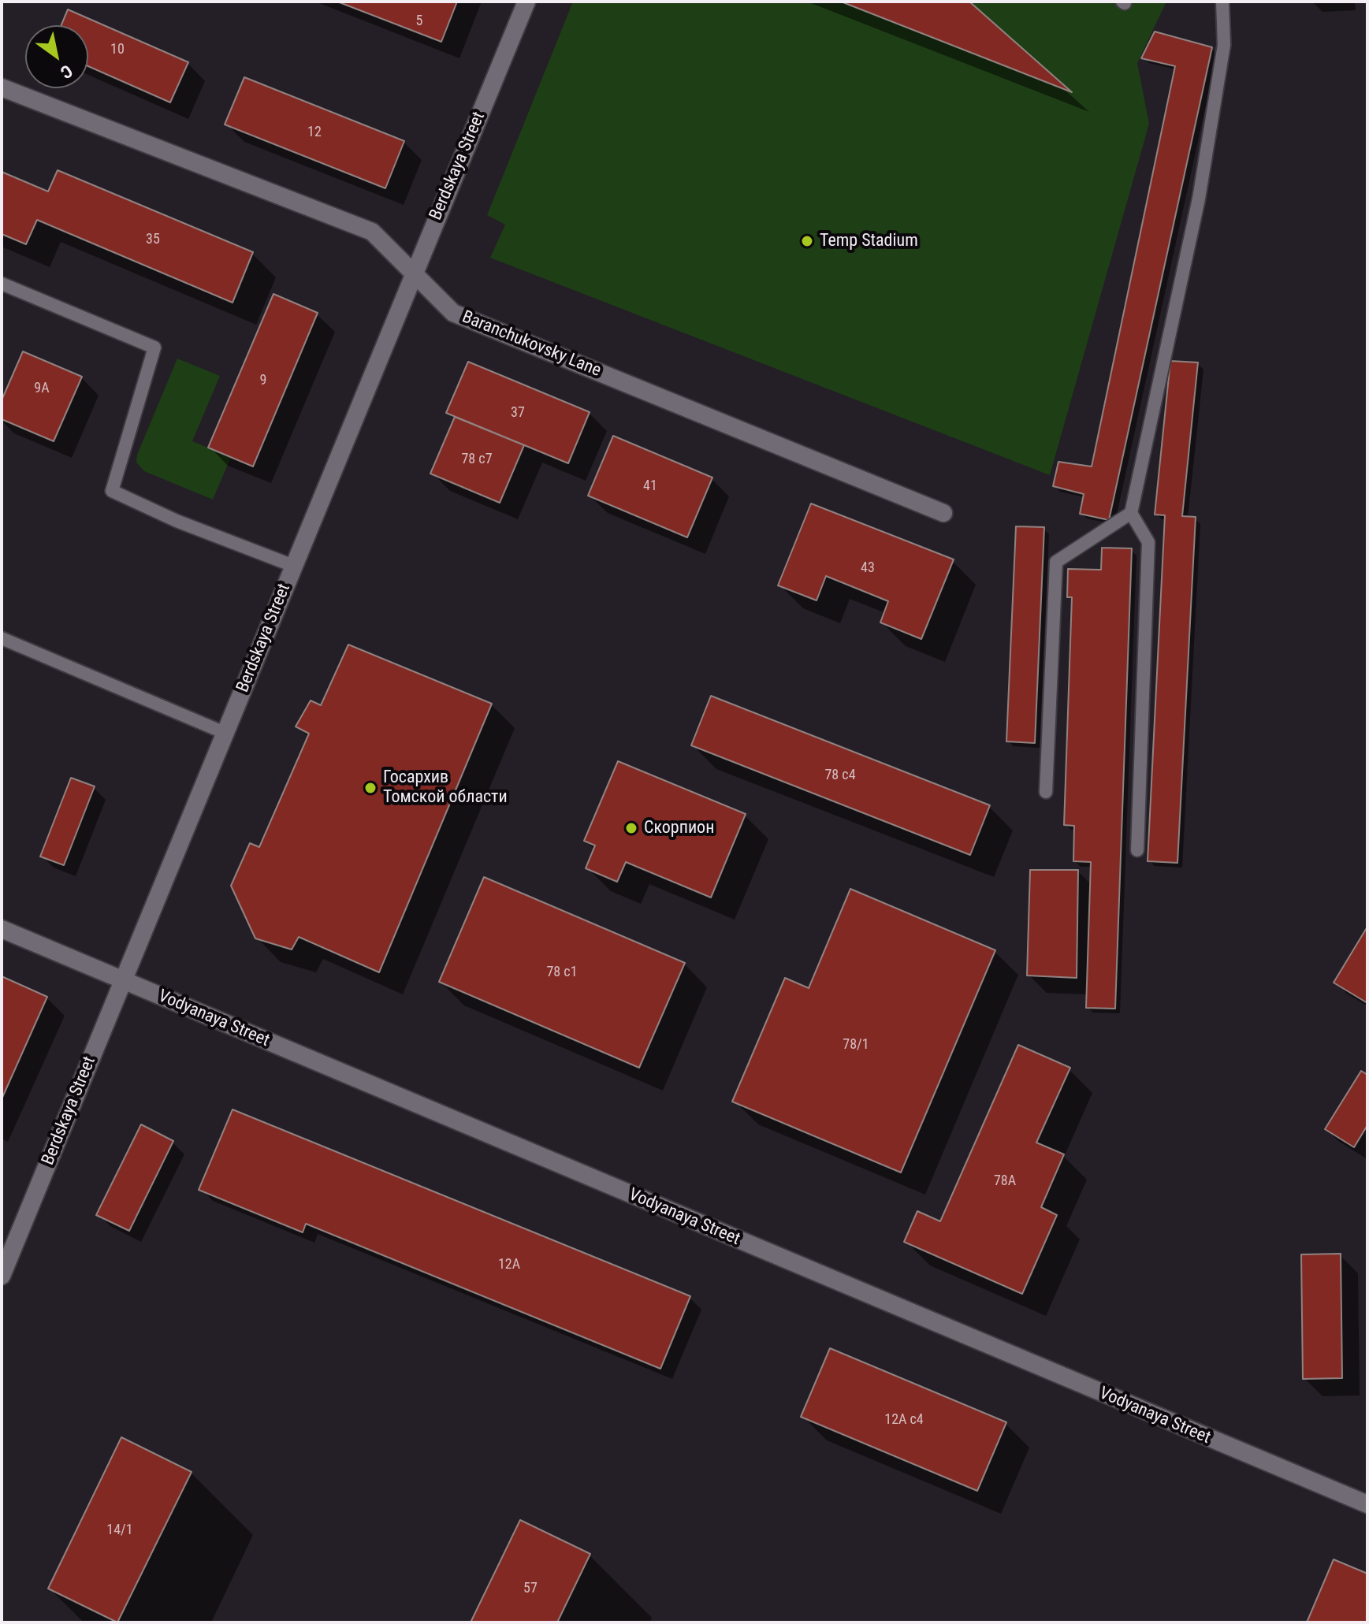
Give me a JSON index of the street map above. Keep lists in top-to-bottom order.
{
  "streets": {
    "street": ["Berdskaya Street", "Baranchukovsky Lane", "Vodyanaya Street"]
  },
  "crossings": [
    ["Berdskaya Street", "Baranchukovsky Lane"],
    ["Berdskaya Street", "Vodyanaya Street"]
  ],
  "places": ["Temp Stadium", "Госархив Томской области", "Скорпион"],
  "house_numbers": [
    "5",
    "10",
    "12",
    "35",
    "9",
    "9А",
    "37",
    "78 с7",
    "41",
    "43",
    "78 с4",
    "78 с1",
    "78/1",
    "78А",
    "12А",
    "12А с4",
    "14/1",
    "57"
  ],
  "north": "bottom right"
}
